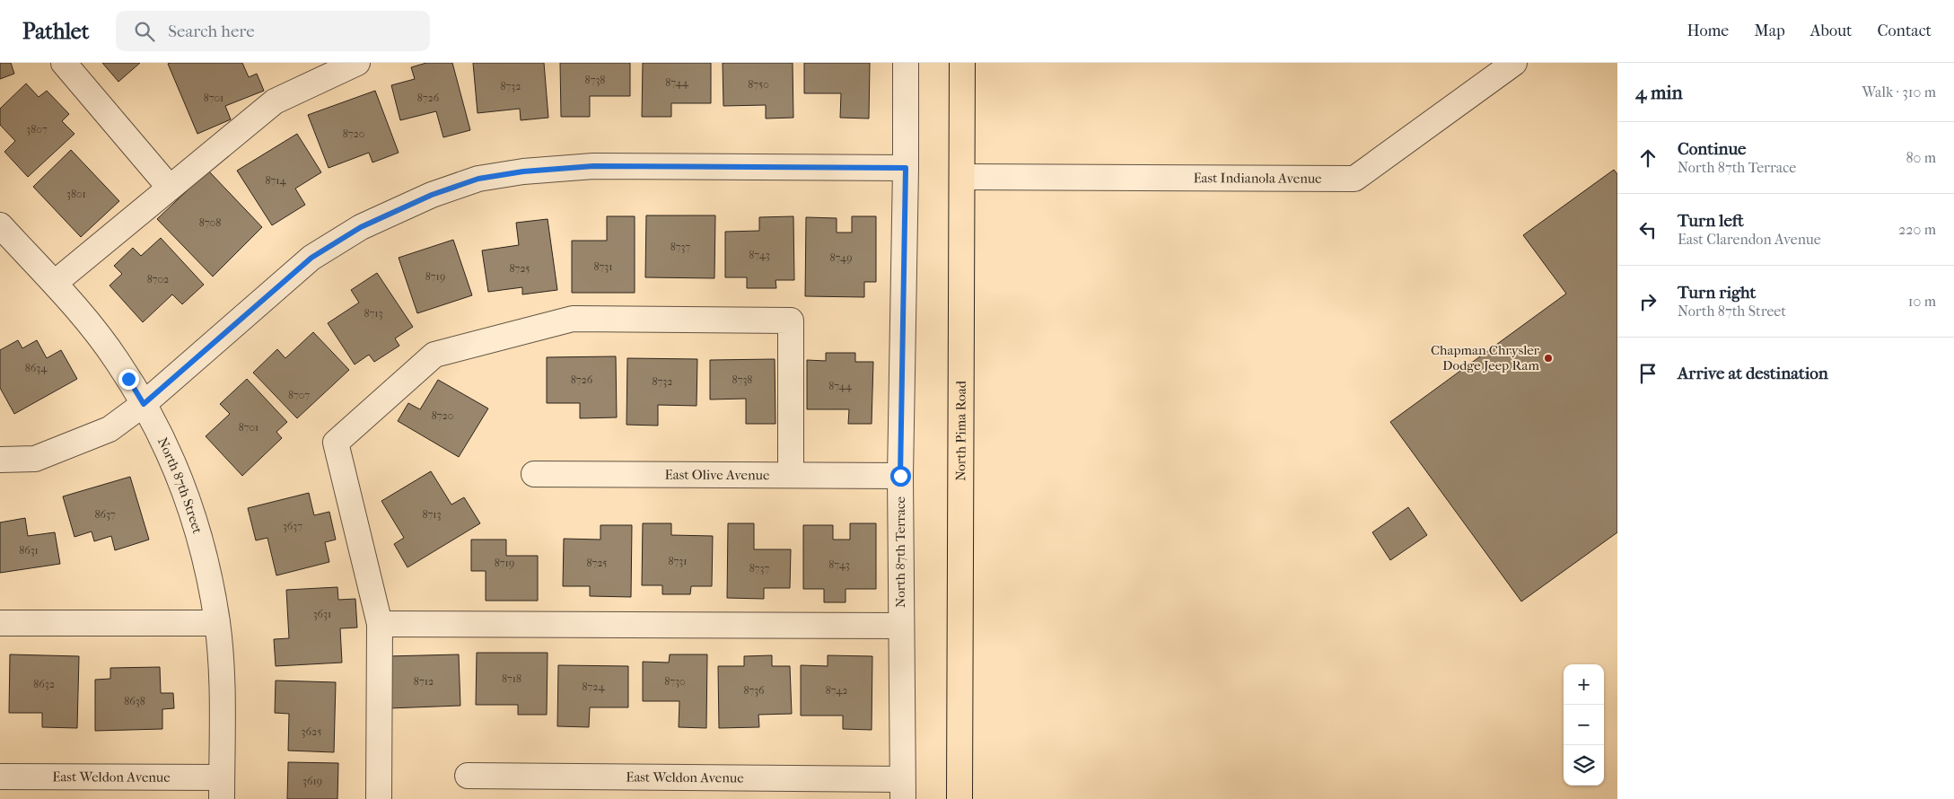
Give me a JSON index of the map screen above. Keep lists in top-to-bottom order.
{
  "streets": {
    "main road": ["North Pima Road"],
    "street": [
      "East Indianola Avenue",
      "East Olive Avenue",
      "North 87th Street",
      "North 87th Terrace",
      "East Weldon Avenue"
    ]
  },
  "crossings": [
    ["East Indianola Avenue", "North Pima Road"],
    ["East Olive Avenue", "North 87th Terrace"],
    ["North 87th Street", "East Weldon Avenue"],
    ["North 87th Terrace", "East Weldon Avenue"]
  ],
  "places": ["Chapman Chrysler Dodge Jeep Ram"],
  "house_numbers": [
    "8738",
    "8744",
    "8750",
    "8732",
    "8701",
    "8726",
    "3807",
    "8720",
    "8714",
    "3801",
    "8708",
    "8737",
    "8743",
    "8749",
    "8731",
    "8725",
    "8719",
    "8702",
    "8713",
    "8634",
    "8726",
    "8738",
    "8732",
    "8744",
    "8707",
    "8720",
    "8701",
    "8637",
    "8713",
    "3637",
    "8631",
    "8731",
    "8719",
    "8725",
    "8743",
    "8737",
    "3631",
    "8718",
    "8712",
    "8730",
    "8632",
    "8724",
    "8736",
    "8742",
    "8638",
    "3625",
    "3619"
  ],
  "page": {
    "header": "Pathlet",
    "search": "Search here",
    "nav": [
      "Home",
      "Map",
      "About",
      "Contact"
    ],
    "heading": ["4 min", "Walk · 310 m"],
    "list": [
      ["Continue", "North 87th Terrace", "80 m"],
      ["Turn left", "East Clarendon Avenue", "220 m"],
      ["Turn right", "North 87th Street", "10 m"],
      "Arrive at destination"
    ],
    "map_buttons": ["+", "−"]
  }
}
